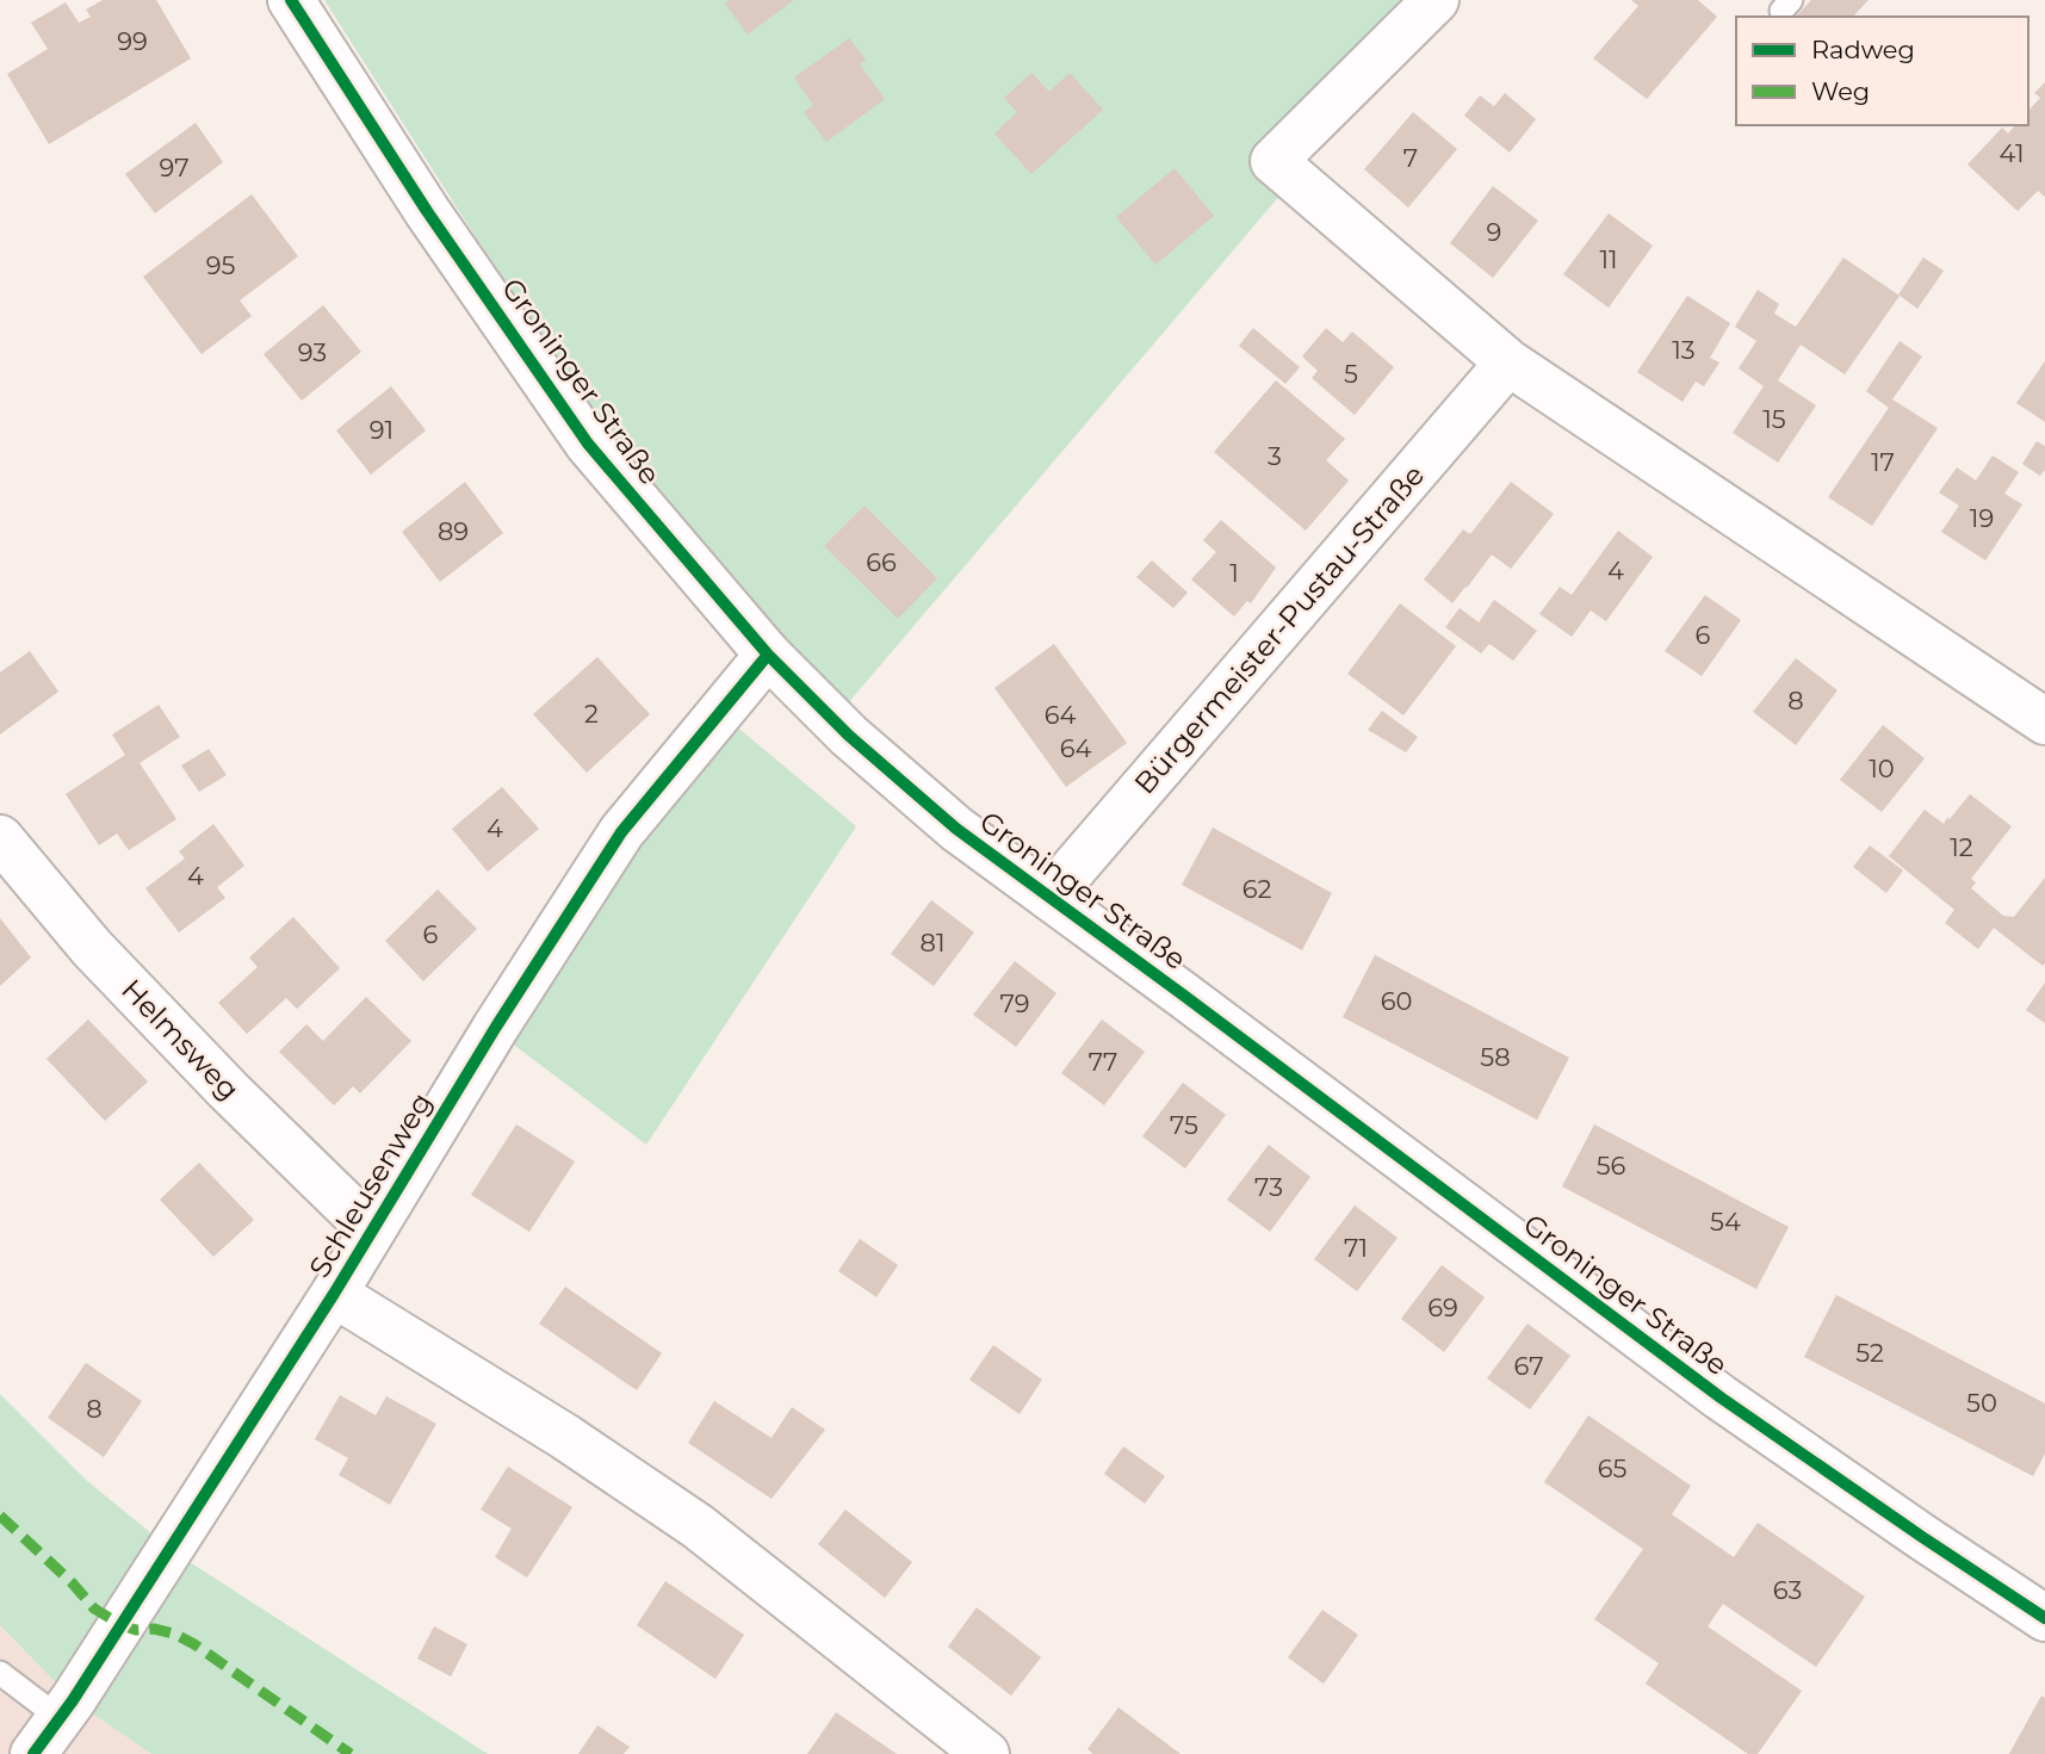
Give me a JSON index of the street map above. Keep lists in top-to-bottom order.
{
  "streets": {
    "street": [
      "Groninger Straße",
      "Bürgermeister-Pustau-Straße",
      "Helmsweg",
      "Schleusenweg"
    ]
  },
  "crossings": [
    ["Groninger Straße", "Bürgermeister-Pustau-Straße"],
    ["Groninger Straße", "Schleusenweg"],
    ["Helmsweg", "Schleusenweg"]
  ],
  "house_numbers": [
    "99",
    "41",
    "7",
    "97",
    "9",
    "11",
    "95",
    "13",
    "93",
    "5",
    "15",
    "91",
    "3",
    "17",
    "19",
    "89",
    "66",
    "4",
    "1",
    "6",
    "8",
    "2",
    "64",
    "64",
    "10",
    "4",
    "12",
    "4",
    "62",
    "6",
    "81",
    "60",
    "79",
    "58",
    "77",
    "75",
    "56",
    "73",
    "54",
    "71",
    "69",
    "52",
    "67",
    "50",
    "8",
    "65",
    "63"
  ],
  "legend": ["Radweg", "Weg"]
}
